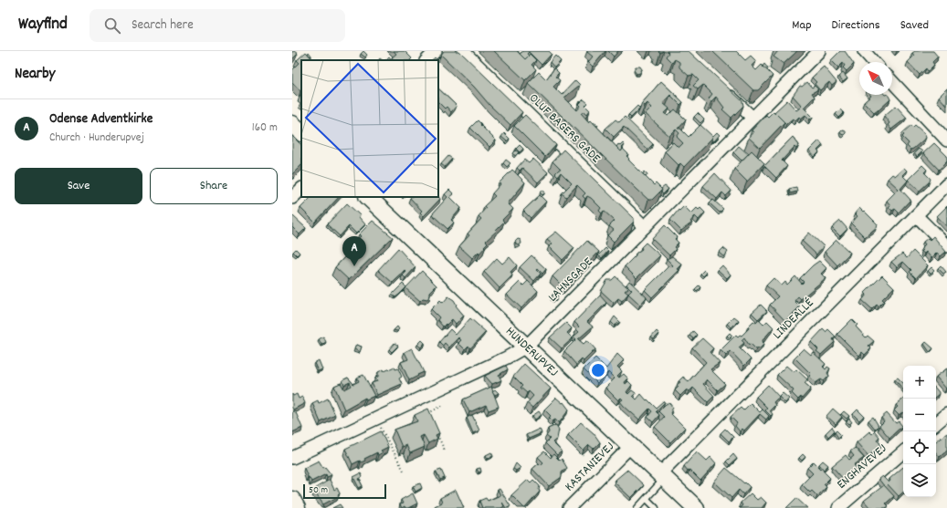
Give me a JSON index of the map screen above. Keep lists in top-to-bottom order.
{
  "streets": {
    "street": [
      "OLUF BAGERS GADE",
      "LAHNSGADE",
      "LINDEALLÉ",
      "HUNDERUPVEJ",
      "KASTANIEVEJ",
      "ENGHAVEVEJ"
    ]
  },
  "crossings": [
    ["OLUF BAGERS GADE", "LAHNSGADE"],
    ["LAHNSGADE", "HUNDERUPVEJ"],
    ["LINDEALLÉ", "HUNDERUPVEJ"],
    ["HUNDERUPVEJ", "KASTANIEVEJ"]
  ],
  "scale_bar": "50 m",
  "north": "top left",
  "page": {
    "header": "Wayfind",
    "search": "Search here",
    "nav": ["Map", "Directions", "Saved"],
    "heading": "Nearby",
    "list": [
      {
        "mark": "A",
        "name": "Odense Adventkirke",
        "note": "Church · Hunderupvej",
        "value": "160 m"
      }
    ],
    "buttons": ["Save", "Share"],
    "pins": "A",
    "map_buttons": ["+", "−"],
    "scale": "50 m"
  }
}
